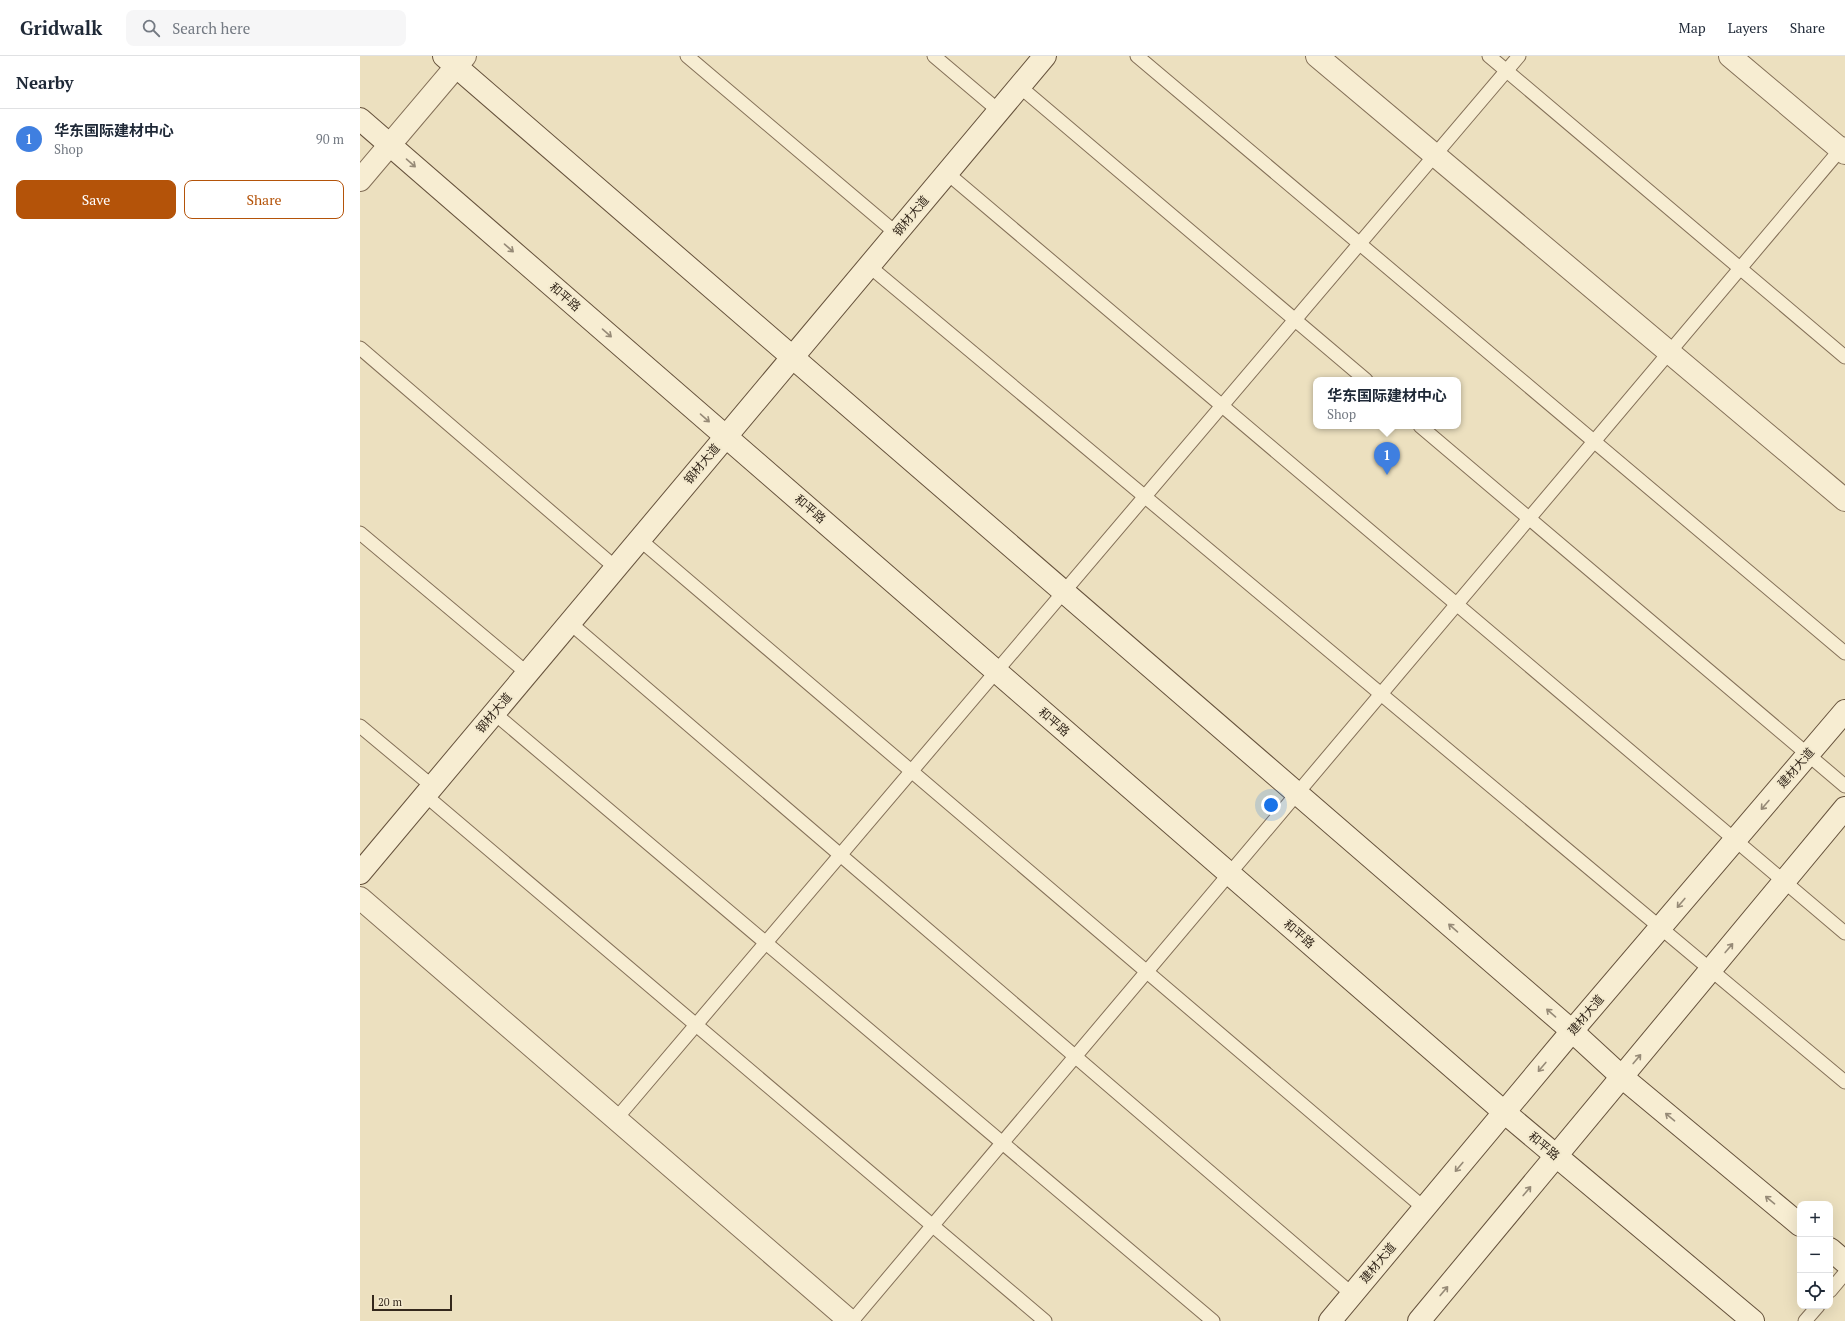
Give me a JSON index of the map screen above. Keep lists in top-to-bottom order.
{
  "streets": {
    "street": ["钢材大道", "和平路", "建材大道"]
  },
  "crossings": [
    ["钢材大道", "和平路"],
    ["和平路", "建材大道"]
  ],
  "scale_bar": "20 m",
  "page": {
    "header": "Gridwalk",
    "search": "Search here",
    "nav": ["Map", "Layers", "Share"],
    "heading": "Nearby",
    "list": [
      {
        "mark": "1",
        "name": "华东国际建材中心",
        "note": "Shop",
        "value": "90 m"
      }
    ],
    "buttons": ["Save", "Share"],
    "popup": ["华东国际建材中心", "Shop"],
    "pins": "1",
    "map_buttons": ["+", "−"],
    "scale": "20 m"
  }
}
